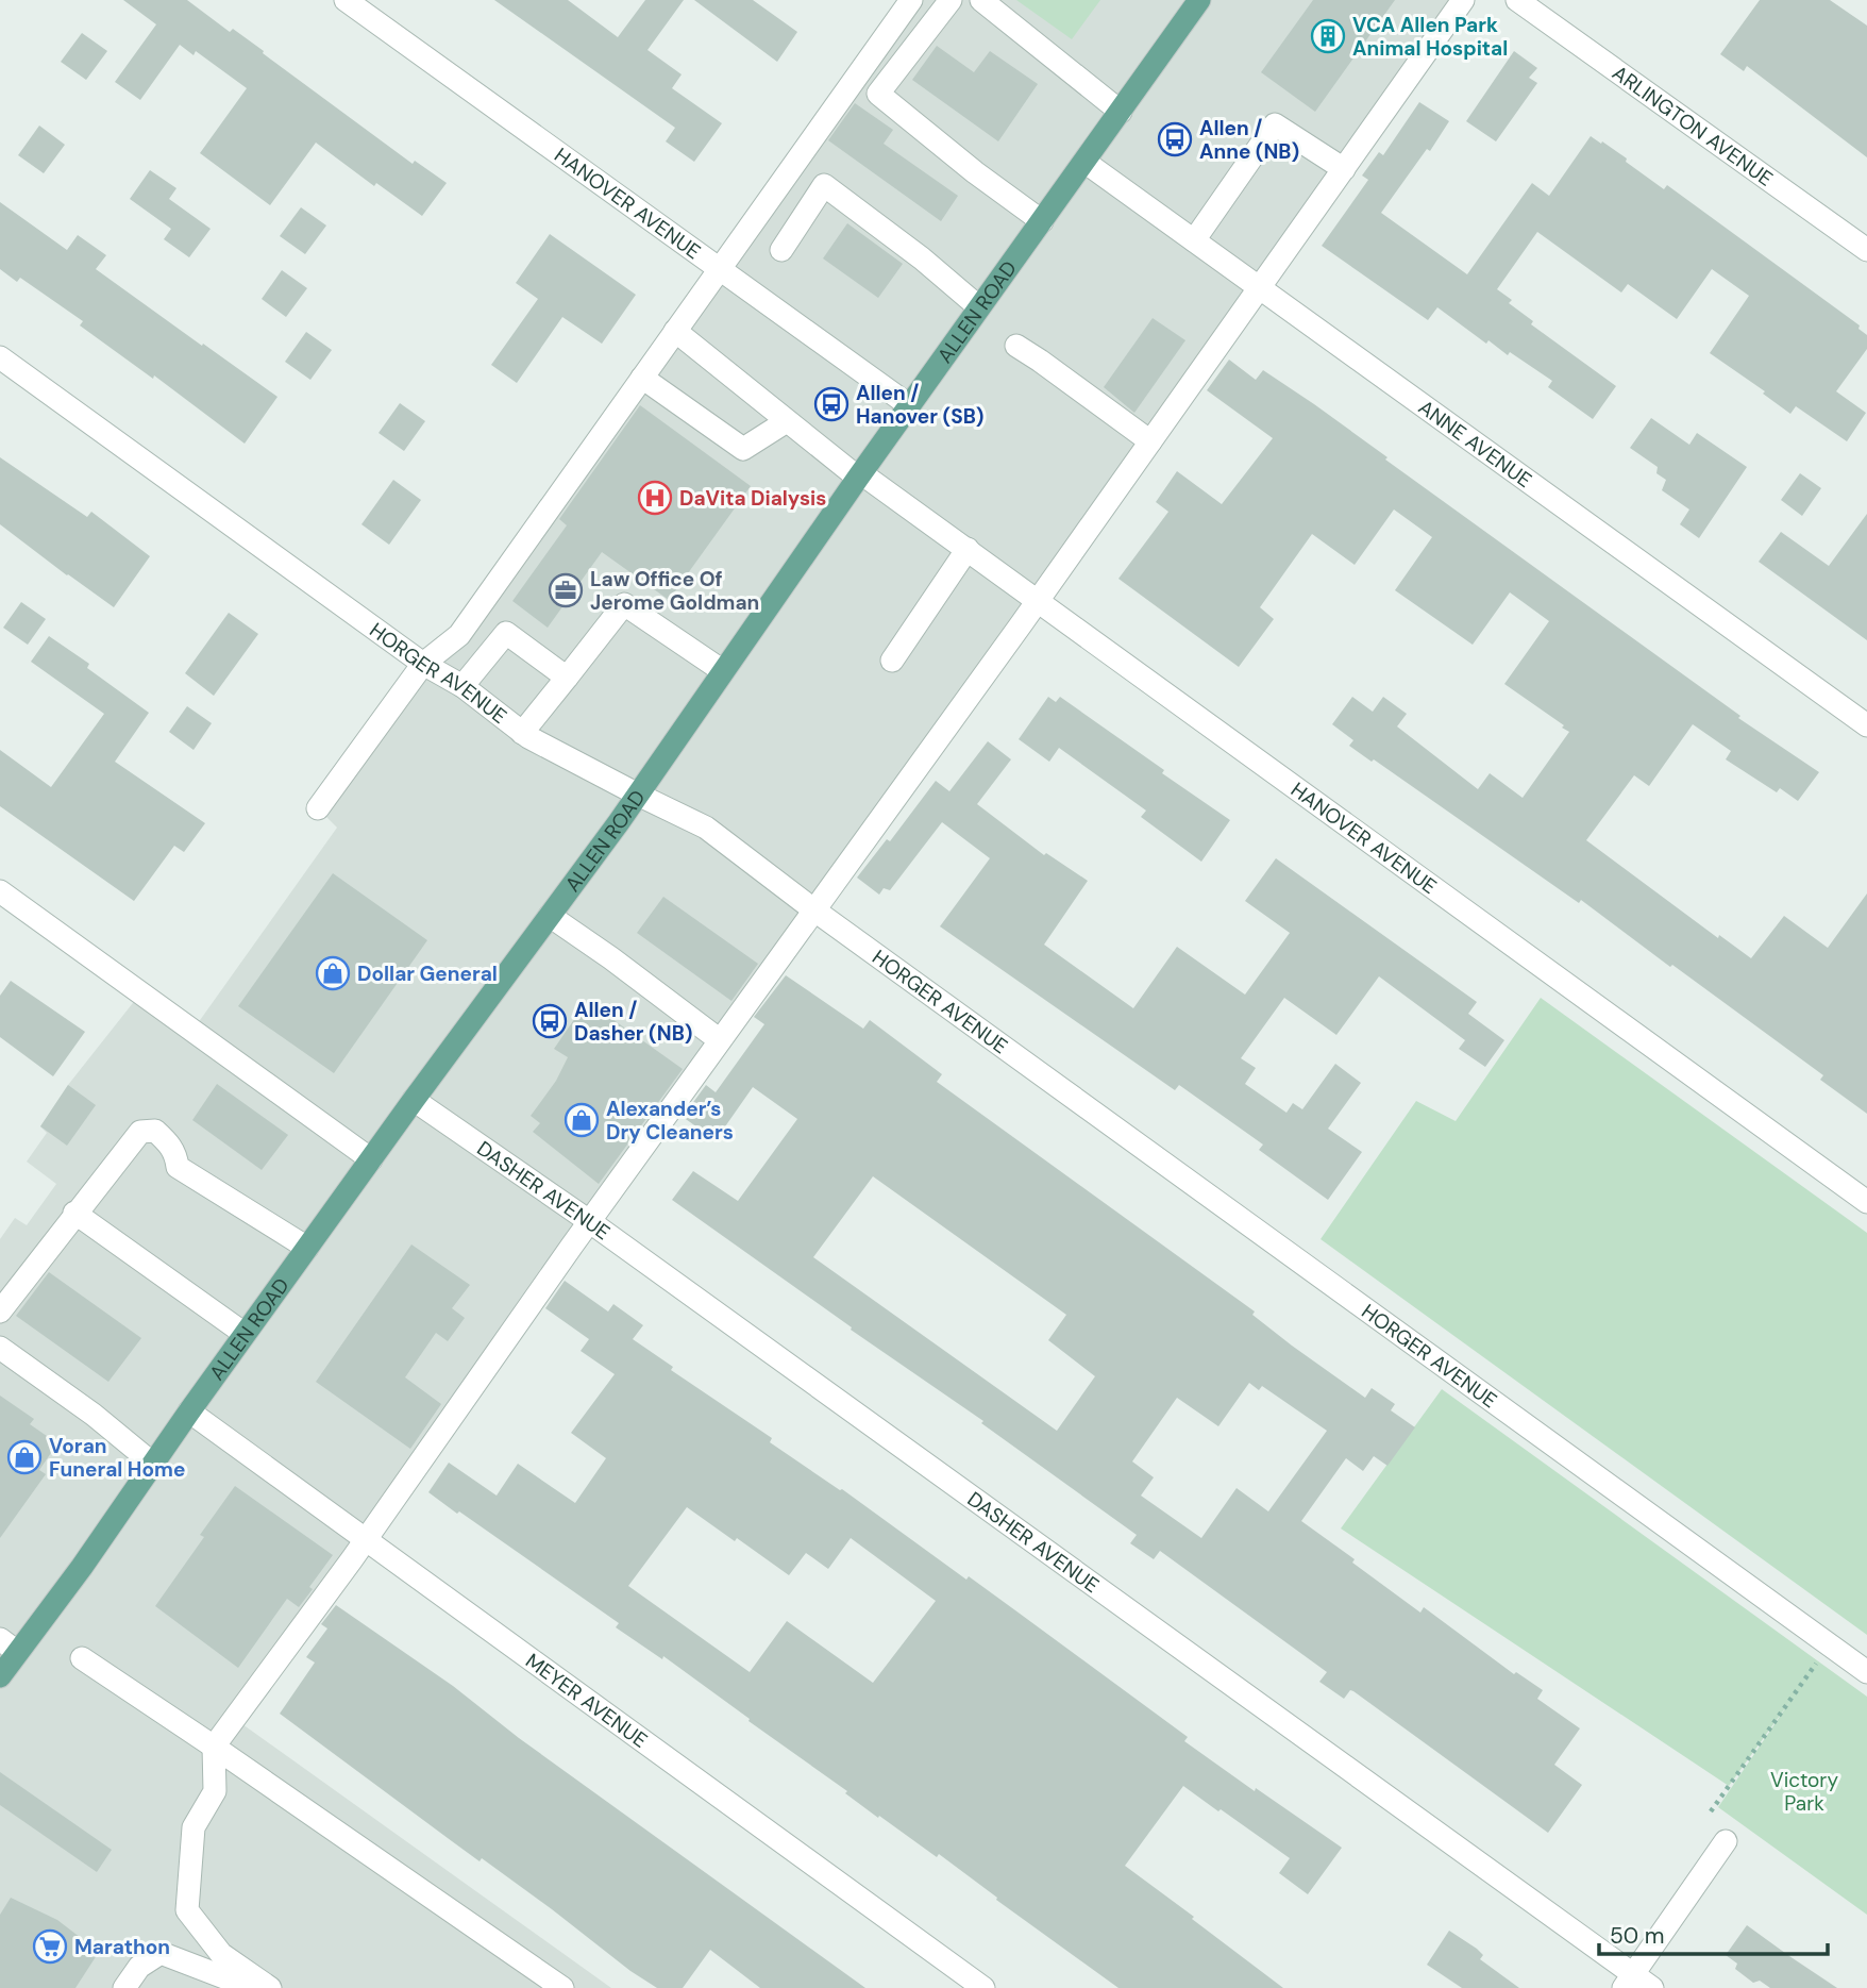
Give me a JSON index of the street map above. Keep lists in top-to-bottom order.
{
  "streets": {
    "main road": ["ALLEN ROAD"],
    "street": [
      "ARLINGTON AVENUE",
      "HANOVER AVENUE",
      "ANNE AVENUE",
      "HORGER AVENUE",
      "DASHER AVENUE",
      "MEYER AVENUE"
    ]
  },
  "crossings": [
    ["HANOVER AVENUE", "ALLEN ROAD"],
    ["ALLEN ROAD", "ANNE AVENUE"],
    ["ALLEN ROAD", "HORGER AVENUE"],
    ["ALLEN ROAD", "DASHER AVENUE"],
    ["ALLEN ROAD", "MEYER AVENUE"]
  ],
  "parks": ["Victory Park"],
  "places": {
    "building": ["VCA Allen Park Animal Hospital"],
    "bus stop": ["Allen / Anne (NB)", "Allen / Hanover (SB)", "Allen / Dasher (NB)"],
    "hospital": ["DaVita Dialysis"],
    "office": ["Law Office Of Jerome Goldman"],
    "shop": ["Dollar General", "Alexander’s Dry Cleaners", "Voran Funeral Home"],
    "supermarket": ["Marathon"]
  },
  "scale_bar": "50 m"
}
